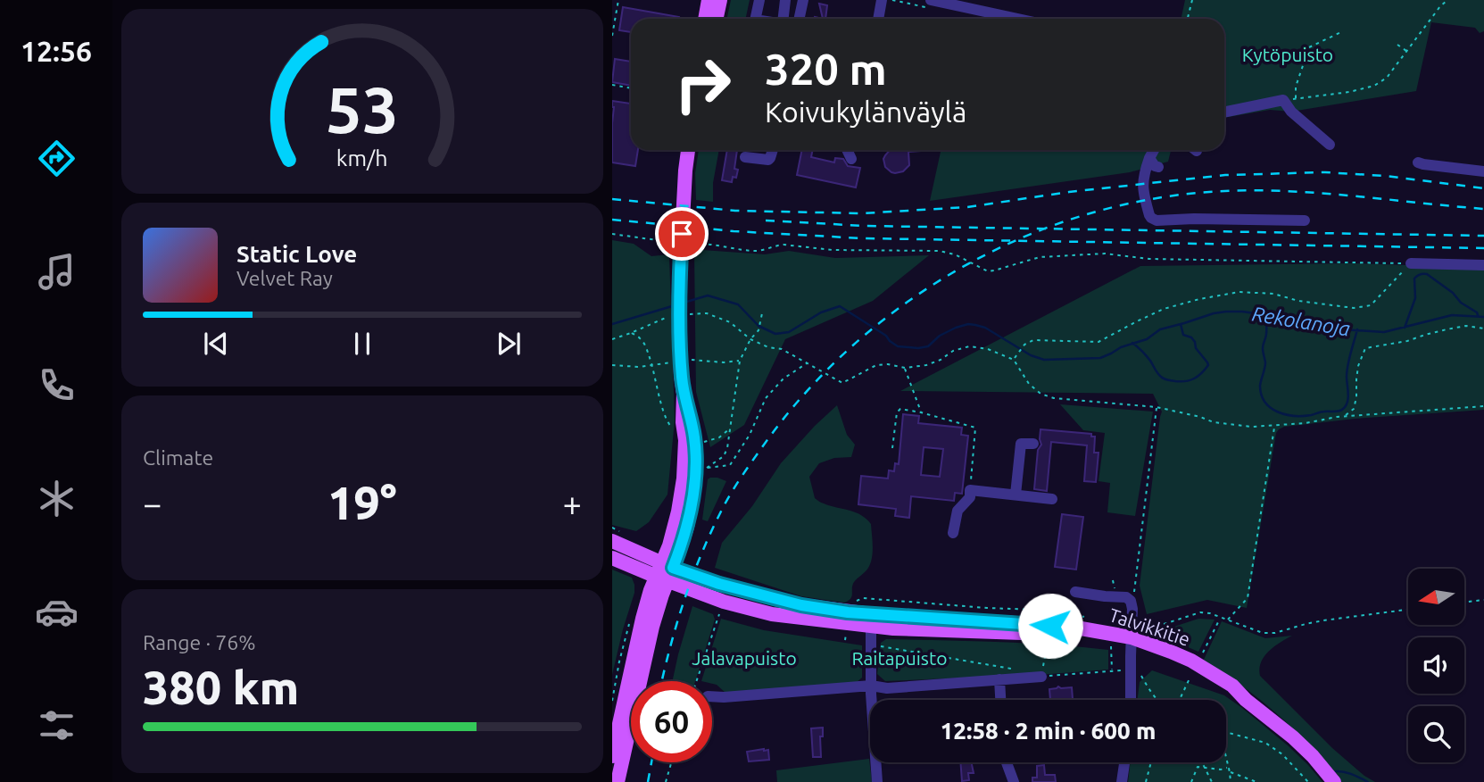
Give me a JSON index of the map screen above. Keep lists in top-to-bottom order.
{
  "streets": {
    "main road": ["Talvikkitie"]
  },
  "water": ["Rekolanoja"],
  "parks": ["Kytöpuisto", "Jalavapuisto", "Raitapuisto"],
  "north": "left",
  "page": {
    "tabs": "12:56",
    "turn": ["320 m", "Koivukylänväylä"],
    "song": ["Static Love", "Velvet Ray"],
    "tile": [
      "Climate",
      ["Range · 76%", "380 km"]
    ],
    "heat": ["−", "19°", "+"],
    "limit": "60",
    "trip": "12:58 · 2 min · 600 m",
    "gauge": ["53", "km/h"]
  }
}
